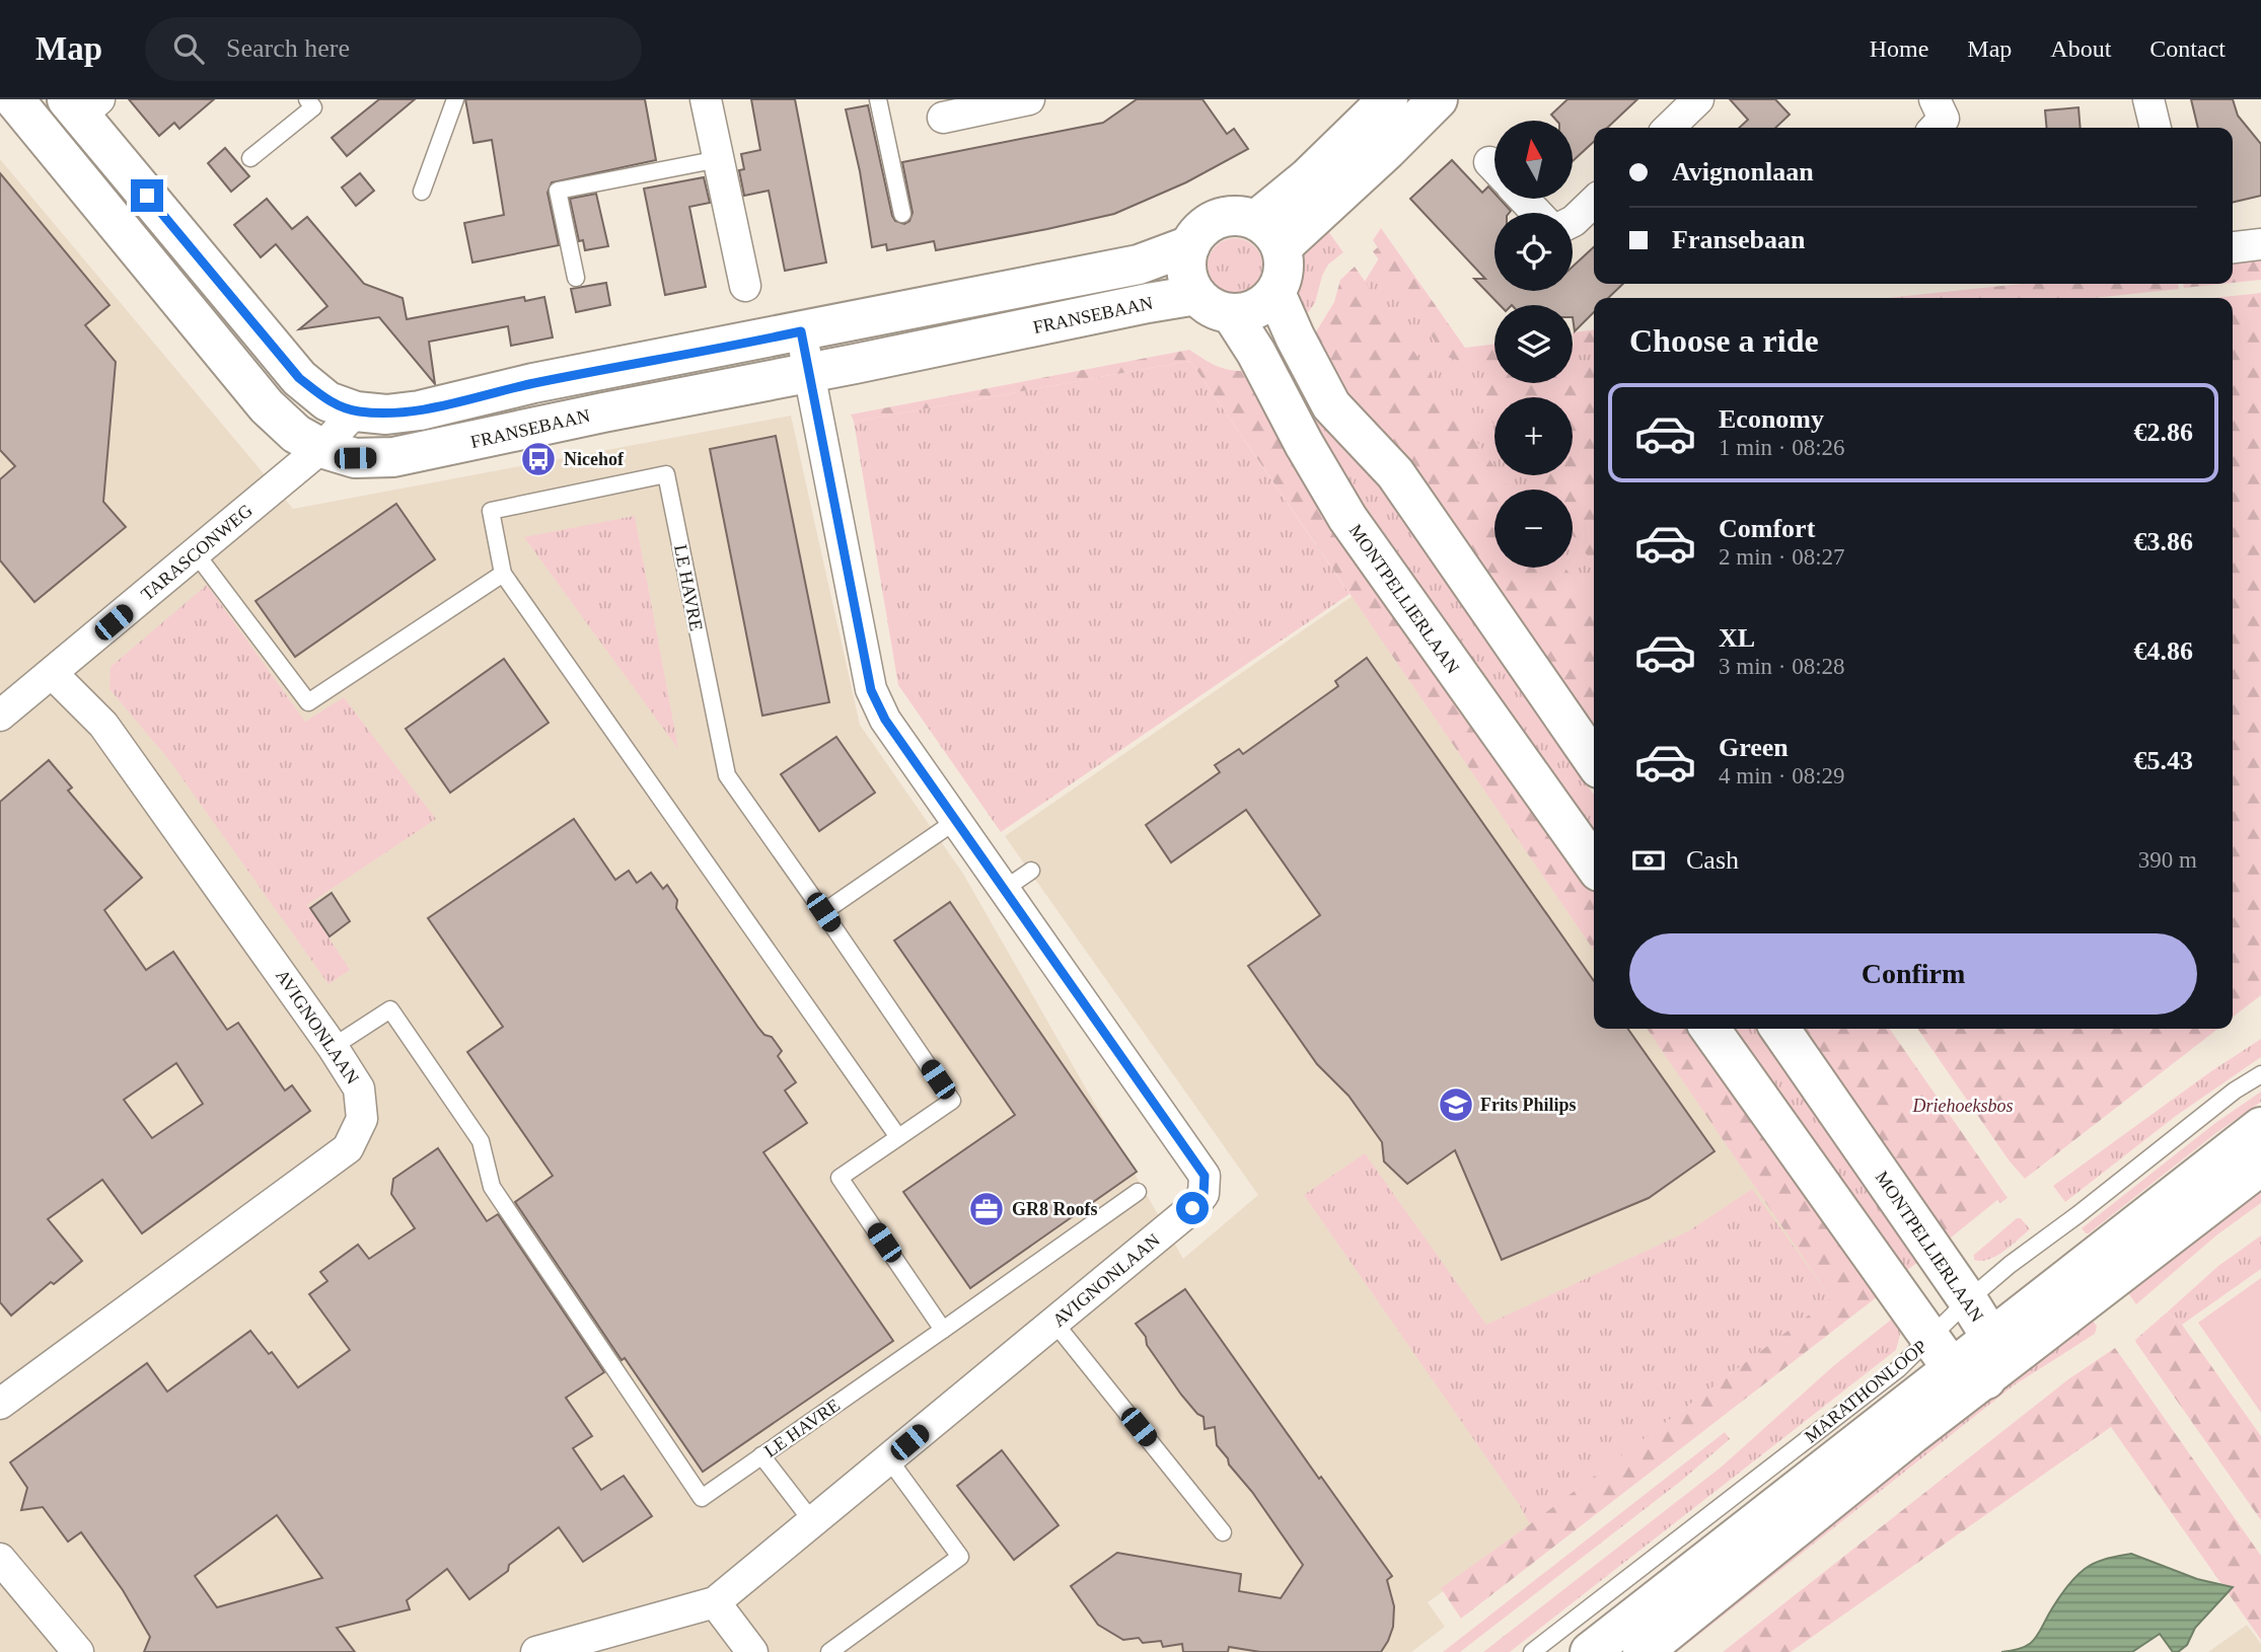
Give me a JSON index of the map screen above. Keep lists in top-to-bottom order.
{
  "streets": {
    "street": [
      "FRANSEBAAN",
      "TARASCONWEG",
      "MONTPELLIERLAAN",
      "AVIGNONLAAN",
      "MARATHONLOOP"
    ],
    "lane": ["LE HAVRE"]
  },
  "crossings": [
    ["FRANSEBAAN", "TARASCONWEG"],
    ["FRANSEBAAN", "MONTPELLIERLAAN"],
    ["FRANSEBAAN", "AVIGNONLAAN"],
    ["TARASCONWEG", "AVIGNONLAAN"],
    ["LE HAVRE", "AVIGNONLAAN"],
    ["MONTPELLIERLAAN", "MARATHONLOOP"]
  ],
  "parks": ["Driehoeksbos"],
  "places": {
    "bus stop": ["Nicehof"],
    "school or university": ["Frits Philips"],
    "office": ["GR8 Roofs"]
  },
  "north": "top",
  "page": {
    "header": "Map",
    "search": "Search here",
    "nav": [
      "Home",
      "Map",
      "About",
      "Contact"
    ],
    "map_buttons": ["+", "−"],
    "banner": ["Avignonlaan", "Fransebaan"],
    "heading": "Choose a ride",
    "list": [
      {
        "name": "Economy",
        "note": "1 min · 08:26",
        "value": "€2.86"
      },
      {
        "name": "Comfort",
        "note": "2 min · 08:27",
        "value": "€3.86"
      },
      {
        "name": "XL",
        "note": "3 min · 08:28",
        "value": "€4.86"
      },
      {
        "name": "Green",
        "note": "4 min · 08:29",
        "value": "€5.43"
      }
    ],
    "pay": ["Cash", "390 m"],
    "buttons": "Confirm"
  }
}
